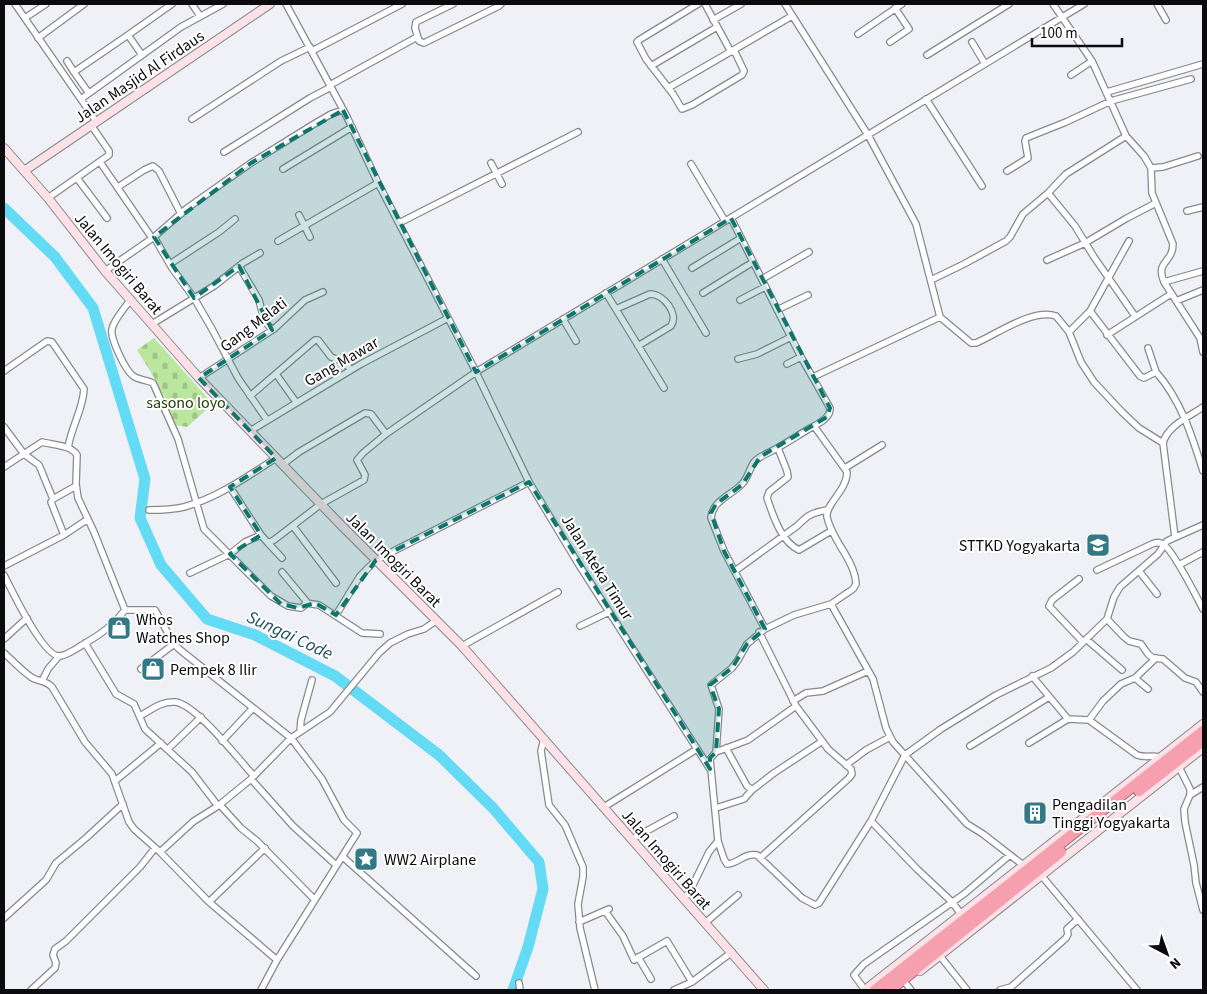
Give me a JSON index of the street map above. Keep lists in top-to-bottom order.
{
  "streets": {
    "main road": ["Jalan Masjid Al Firdaus", "Jalan Imogiri Barat"],
    "street": ["Gang Melati", "Gang Mawar", "Jalan Ateka Timur"]
  },
  "crossings": [
    ["Jalan Masjid Al Firdaus", "Jalan Imogiri Barat"],
    ["Jalan Imogiri Barat", "Gang Melati"],
    ["Jalan Imogiri Barat", "Gang Mawar"],
    ["Gang Mawar", "Jalan Ateka Timur"]
  ],
  "water": ["Sungai Code"],
  "parks": ["sasono loyo"],
  "places": {
    "school or university": ["STTKD Yogyakarta"],
    "shop": ["Whos Watches Shop", "Pempek 8 Ilir"],
    "building": ["Pengadilan Tinggi Yogyakarta"],
    "place": ["WW2 Airplane"]
  },
  "scale_bar": "100 m",
  "north": "bottom right"
}
